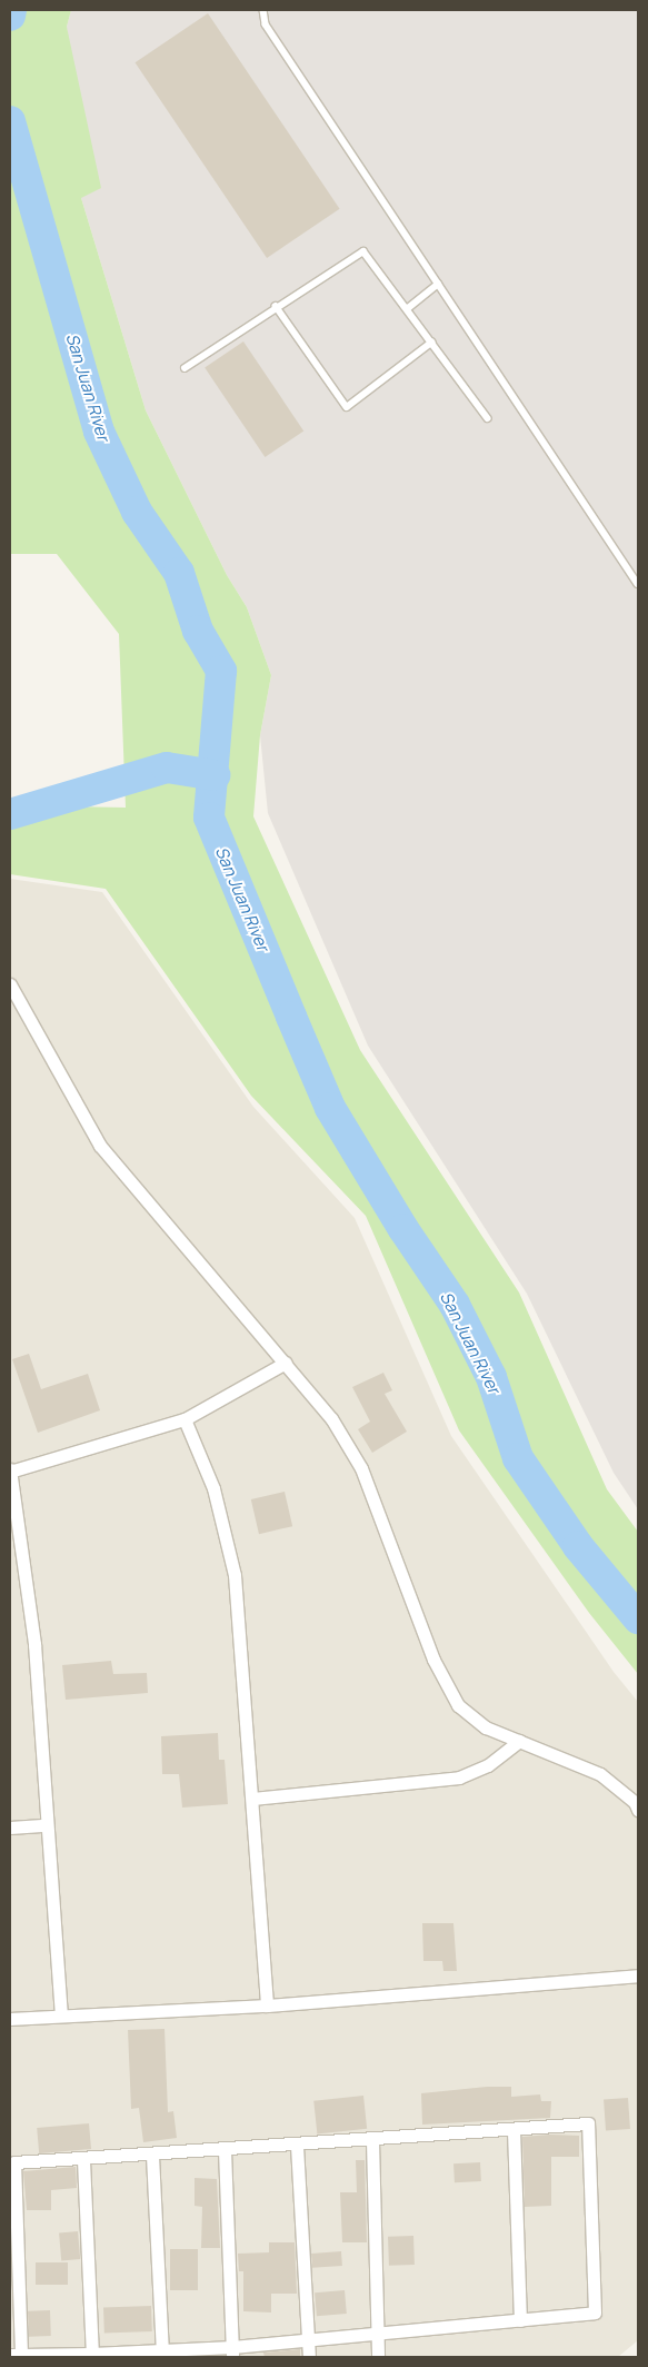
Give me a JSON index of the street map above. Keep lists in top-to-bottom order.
{
  "water": ["San Juan River"]
}
